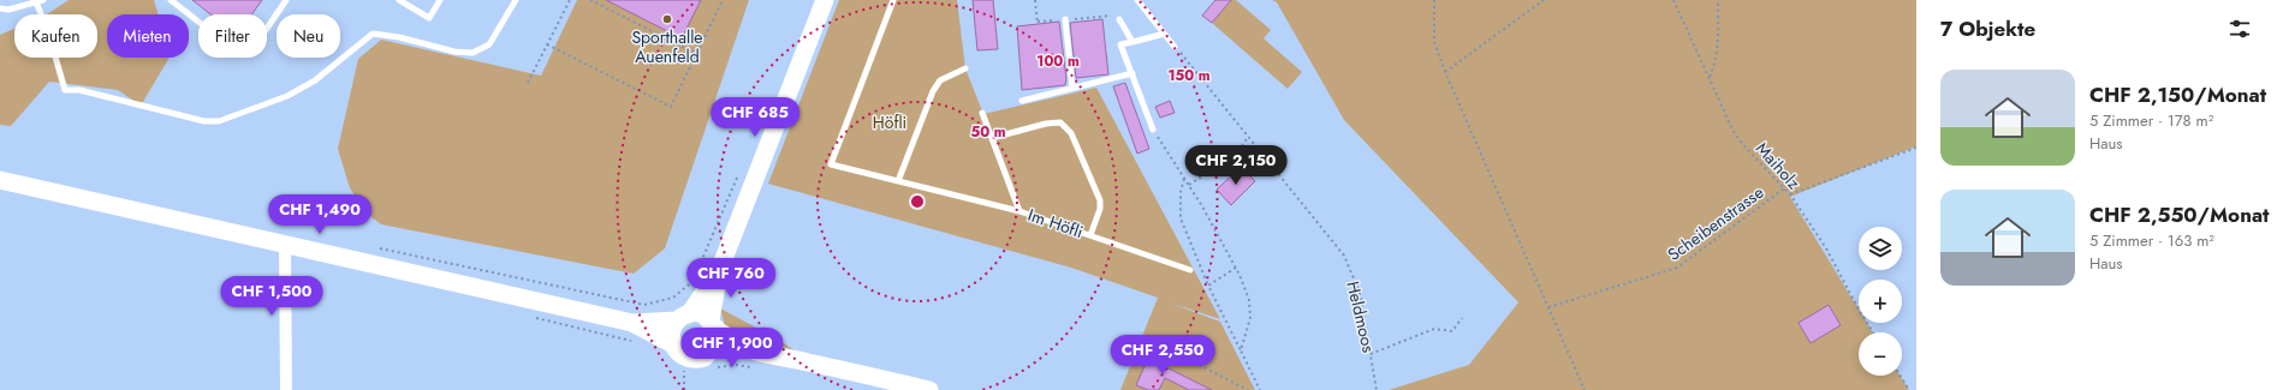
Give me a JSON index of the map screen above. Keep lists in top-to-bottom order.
{
  "streets": {
    "lane": ["Im Höfli"],
    "path": ["Maiholz", "Scheibenstrasse", "Heldmoos"]
  },
  "crossings": [
    ["Maiholz", "Scheibenstrasse"]
  ],
  "parks": ["Höfli"],
  "places": ["Sporthalle Auenfeld"],
  "page": {
    "heading": "7 Objekte",
    "chip": [
      "Kaufen",
      "Mieten",
      "Filter",
      "Neu"
    ],
    "list": [
      {
        "name": "CHF 2,150/Monat",
        "note": "5 Zimmer · 178 m² · Haus"
      },
      {
        "name": "CHF 2,550/Monat",
        "note": "5 Zimmer · 163 m² · Haus"
      }
    ],
    "price": [
      "CHF 685",
      "CHF 2,150",
      "CHF 1,490",
      "CHF 760",
      "CHF 1,500",
      "CHF 1,900",
      "CHF 2,550"
    ],
    "map_buttons": ["+", "−"]
  },
  "rings": ["100 m", "150 m", "50 m"]
}
